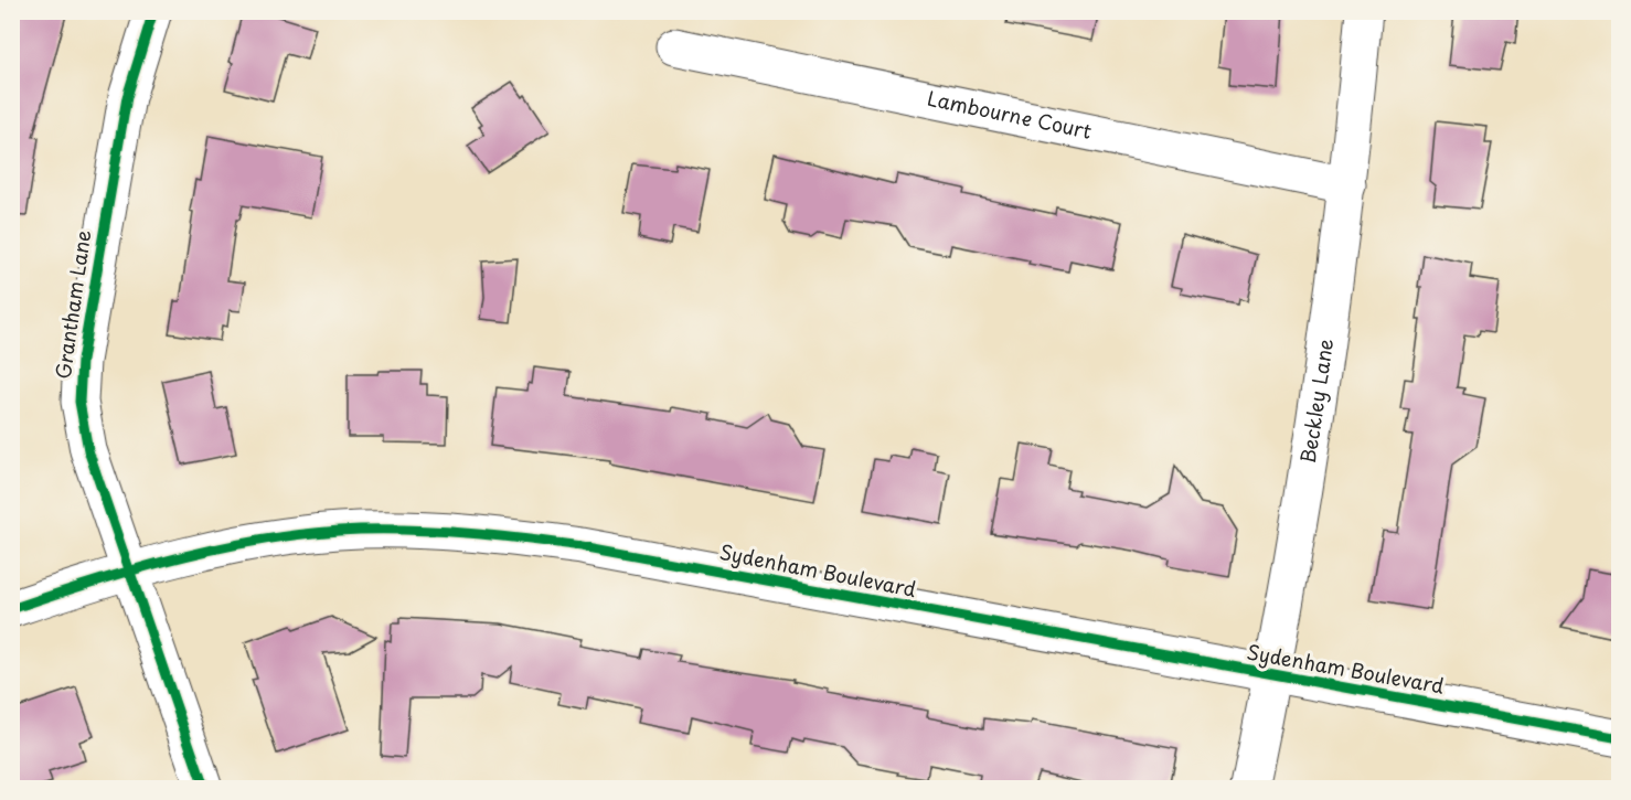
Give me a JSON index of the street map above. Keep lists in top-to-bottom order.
{
  "streets": {
    "street": [
      "Lambourne Court",
      "Grantham Lane",
      "Beckley Lane",
      "Sydenham Boulevard"
    ]
  },
  "crossings": [
    ["Lambourne Court", "Beckley Lane"],
    ["Grantham Lane", "Sydenham Boulevard"],
    ["Beckley Lane", "Sydenham Boulevard"]
  ]
}
